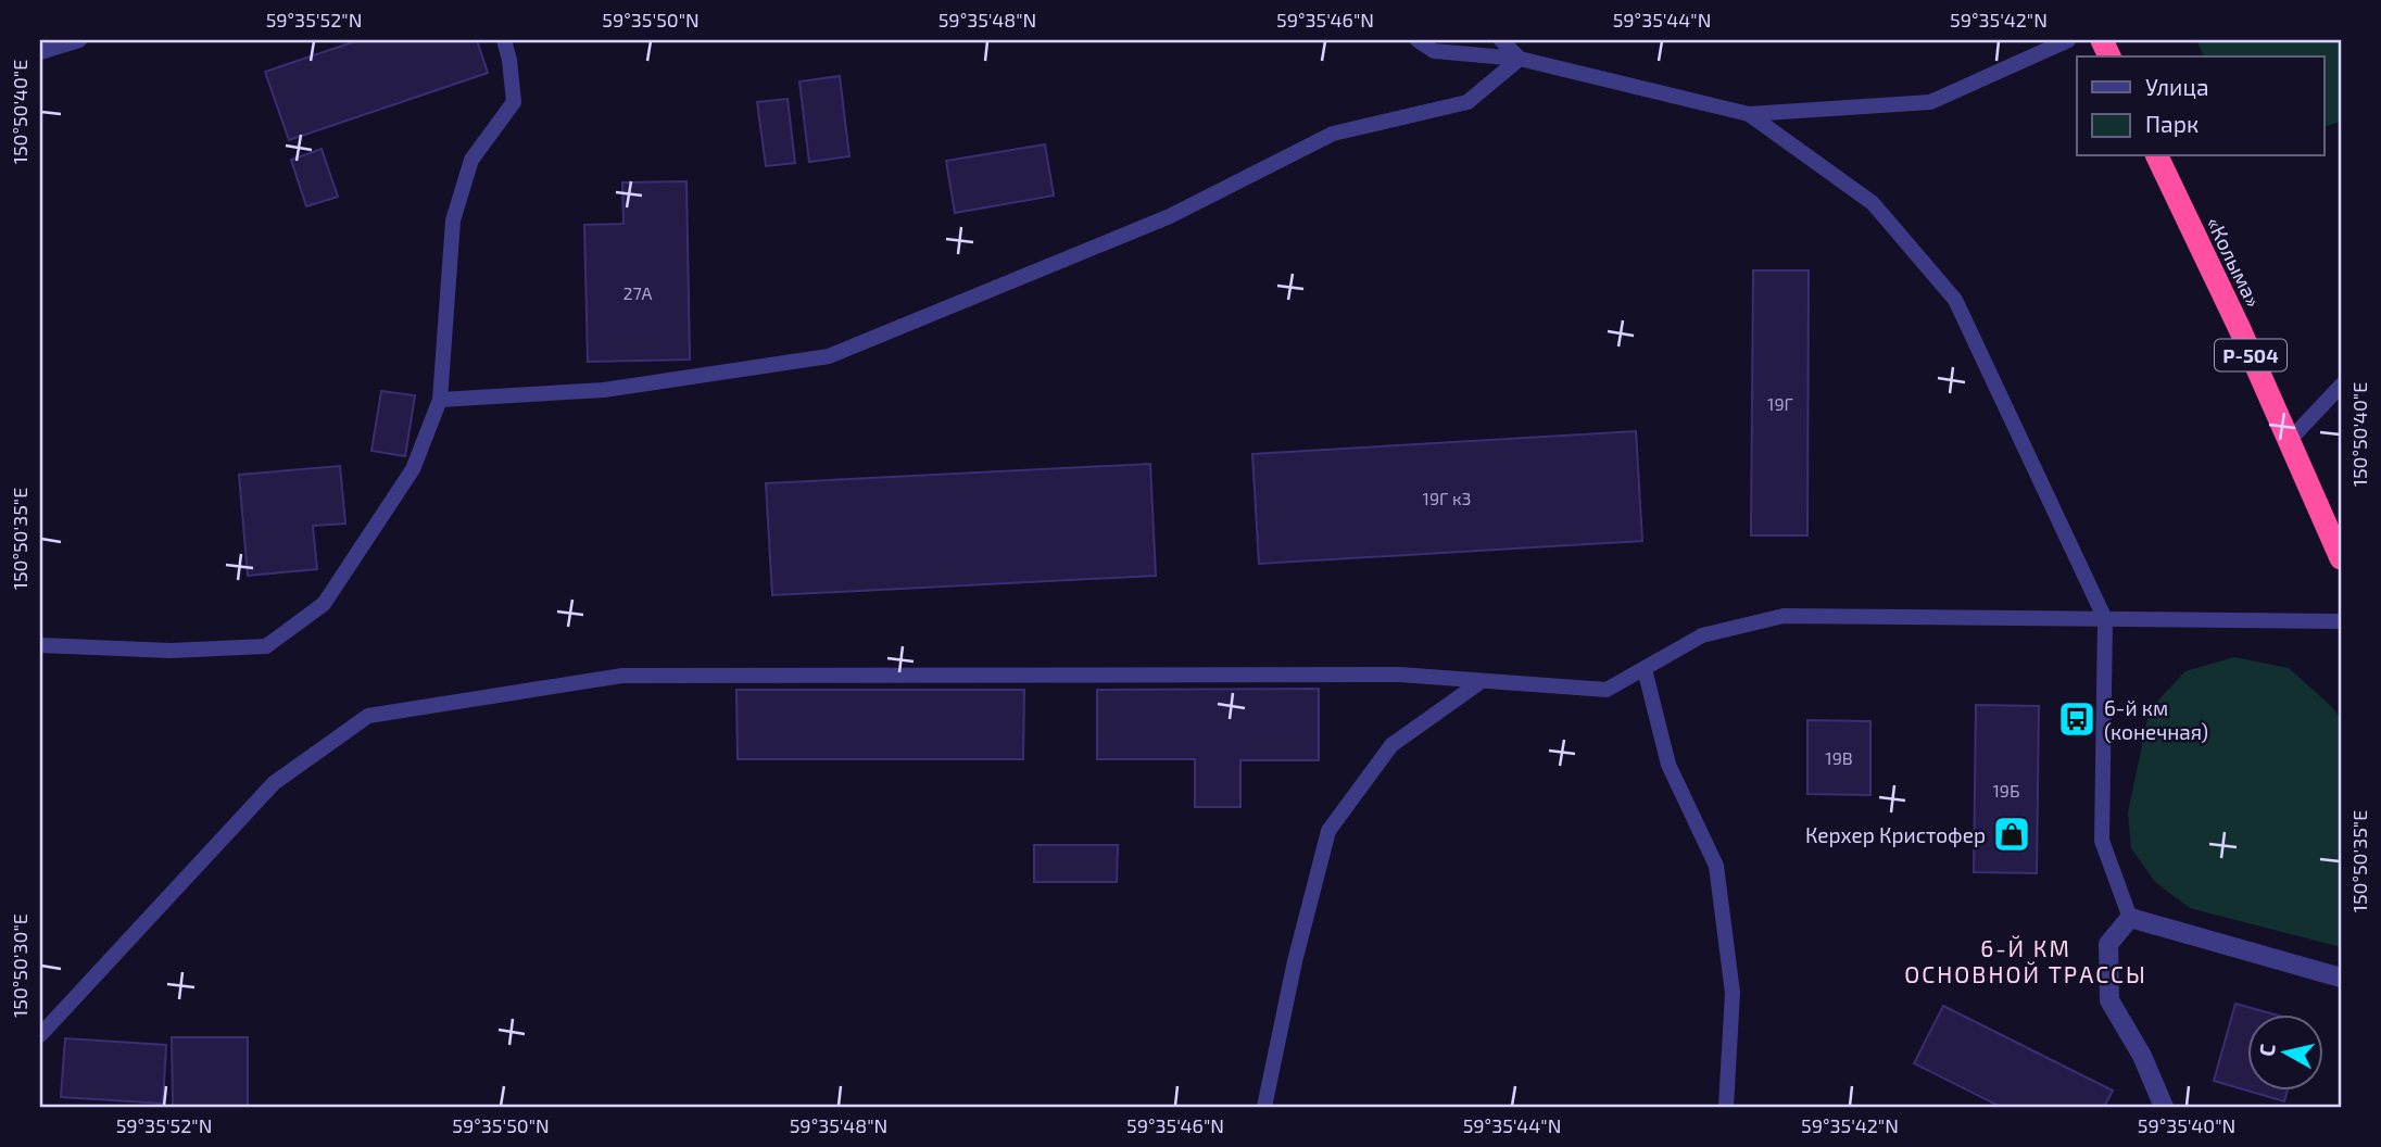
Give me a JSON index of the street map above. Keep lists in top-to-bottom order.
{
  "streets": {
    "highway": ["«Колыма»", "Р-504"]
  },
  "districts": ["6-Й КМ ОСНОВНОЙ ТРАССЫ"],
  "places": {
    "bus stop": ["6-й км (конечная)"],
    "shop": ["Керхер Кристофер"]
  },
  "house_numbers": [
    "27А",
    "19Г",
    "19Г к3",
    "19В",
    "19Б"
  ],
  "legend": ["Улица", "Парк"],
  "north": "left",
  "coordinates": [
    "59°35'52\"N",
    "59°35'50\"N",
    "59°35'48\"N",
    "59°35'46\"N",
    "59°35'44\"N",
    "59°35'42\"N",
    "150°50'40\"E",
    "150°50'35\"E",
    "150°50'30\"E",
    "59°35'40\"N"
  ]
}
